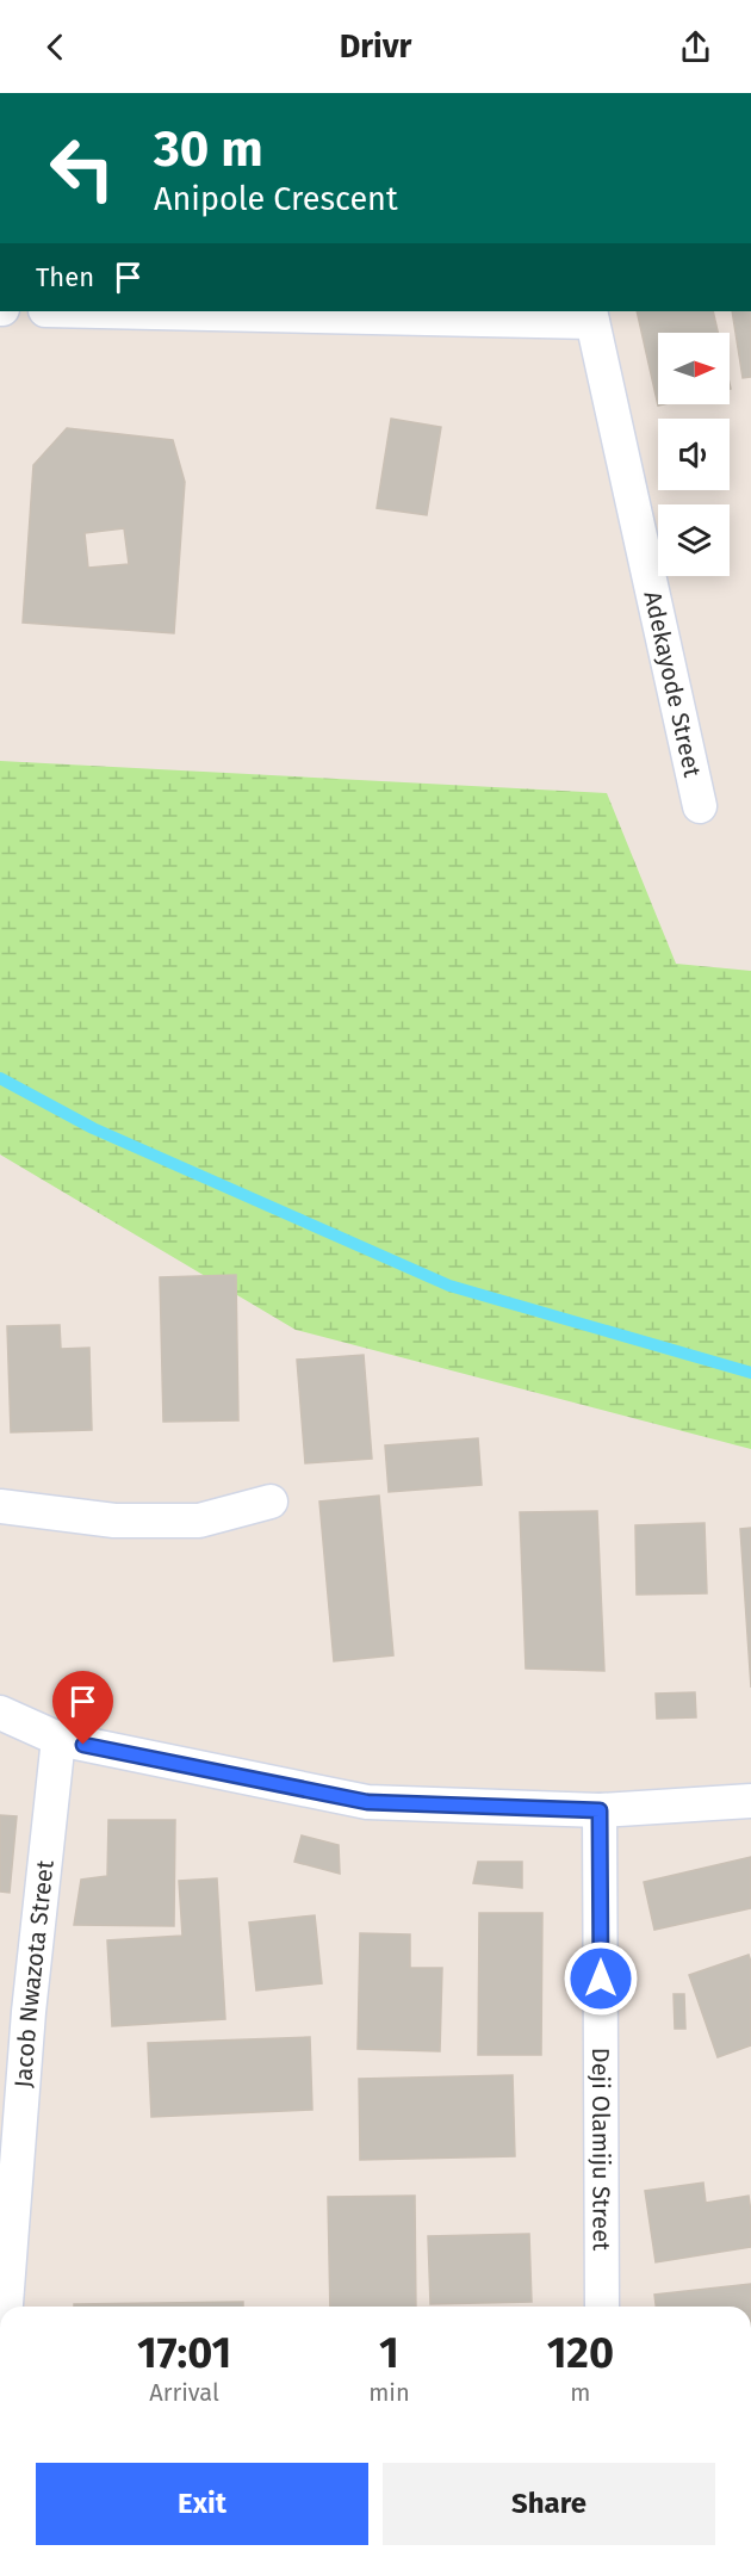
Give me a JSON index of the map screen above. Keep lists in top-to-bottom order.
{
  "streets": {
    "street": ["Adekayode Street", "Jacob Nwazota Street", "Deji Olamiju Street"]
  },
  "north": "right",
  "page": {
    "header": "Drivr",
    "turn": ["30 m", "Anipole Crescent"],
    "then": "Then",
    "eta": [
      "17:01",
      "Arrival",
      "1",
      "min",
      "120",
      "m"
    ],
    "buttons": ["Exit", "Share"]
  }
}
